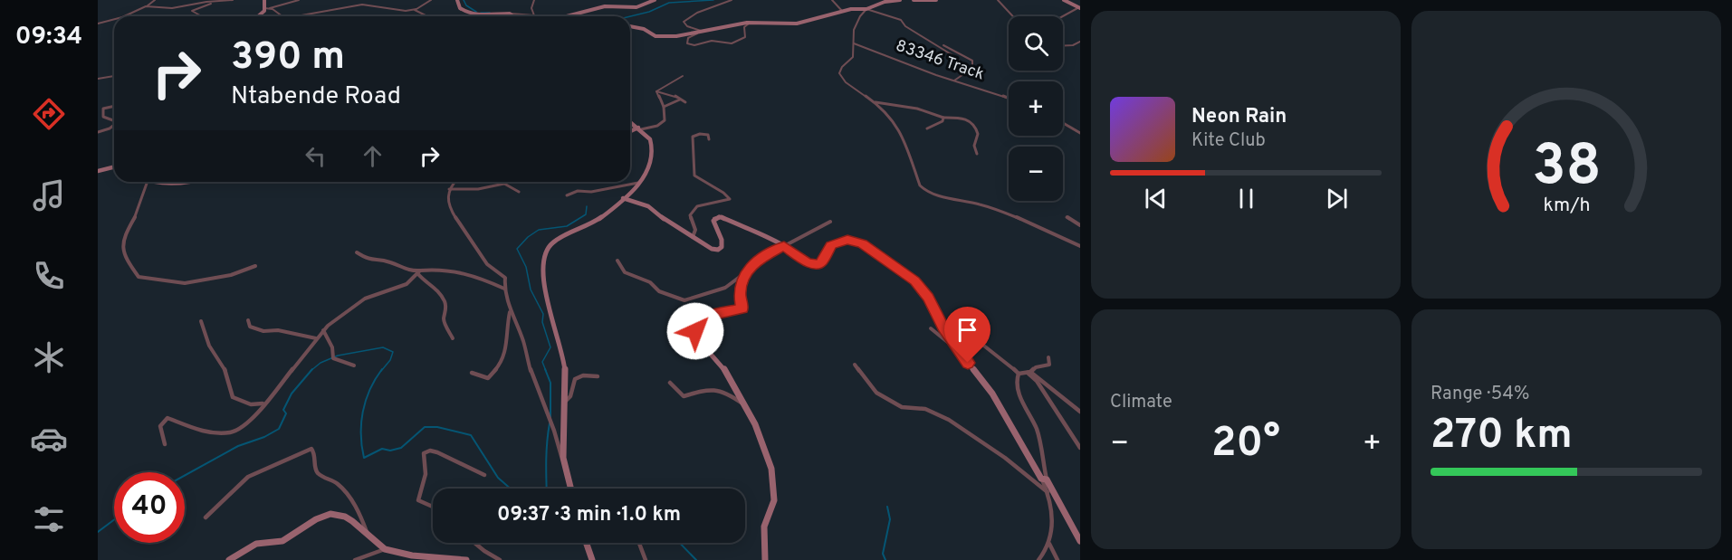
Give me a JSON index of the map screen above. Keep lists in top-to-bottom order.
{
  "streets": {
    "street": ["83346 Track"]
  },
  "page": {
    "tabs": "09:34",
    "map_buttons": ["+", "−"],
    "turn": ["390 m", "Ntabende Road"],
    "song": ["Neon Rain", "Kite Club"],
    "tile": [
      "Climate",
      ["Range · 54%", "270 km"]
    ],
    "heat": ["−", "20°", "+"],
    "limit": "40",
    "trip": "09:37 · 3 min · 1.0 km",
    "gauge": ["38", "km/h"]
  }
}
